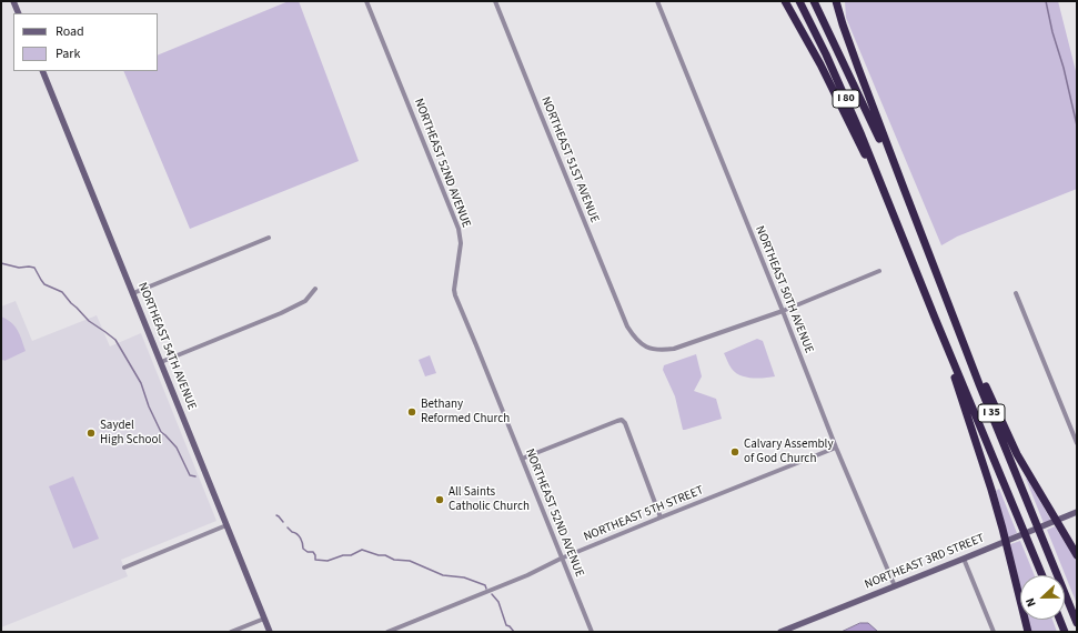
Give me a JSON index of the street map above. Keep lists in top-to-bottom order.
{
  "streets": {
    "highway": ["I 80", "I 35"],
    "main road": ["NORTHEAST 54TH AVENUE", "NORTHEAST 3RD STREET"],
    "street": [
      "NORTHEAST 51ST AVENUE",
      "NORTHEAST 52ND AVENUE",
      "NORTHEAST 50TH AVENUE",
      "NORTHEAST 5TH STREET"
    ]
  },
  "crossings": [
    ["NORTHEAST 51ST AVENUE", "NORTHEAST 50TH AVENUE"],
    ["NORTHEAST 52ND AVENUE", "NORTHEAST 5TH STREET"],
    ["NORTHEAST 50TH AVENUE", "NORTHEAST 5TH STREET"],
    ["NORTHEAST 50TH AVENUE", "NORTHEAST 3RD STREET"]
  ],
  "places": [
    "Bethany Reformed Church",
    "Saydel High School",
    "Calvary Assembly of God Church",
    "All Saints Catholic Church"
  ],
  "legend": ["Road", "Park"],
  "north": "left"
}
